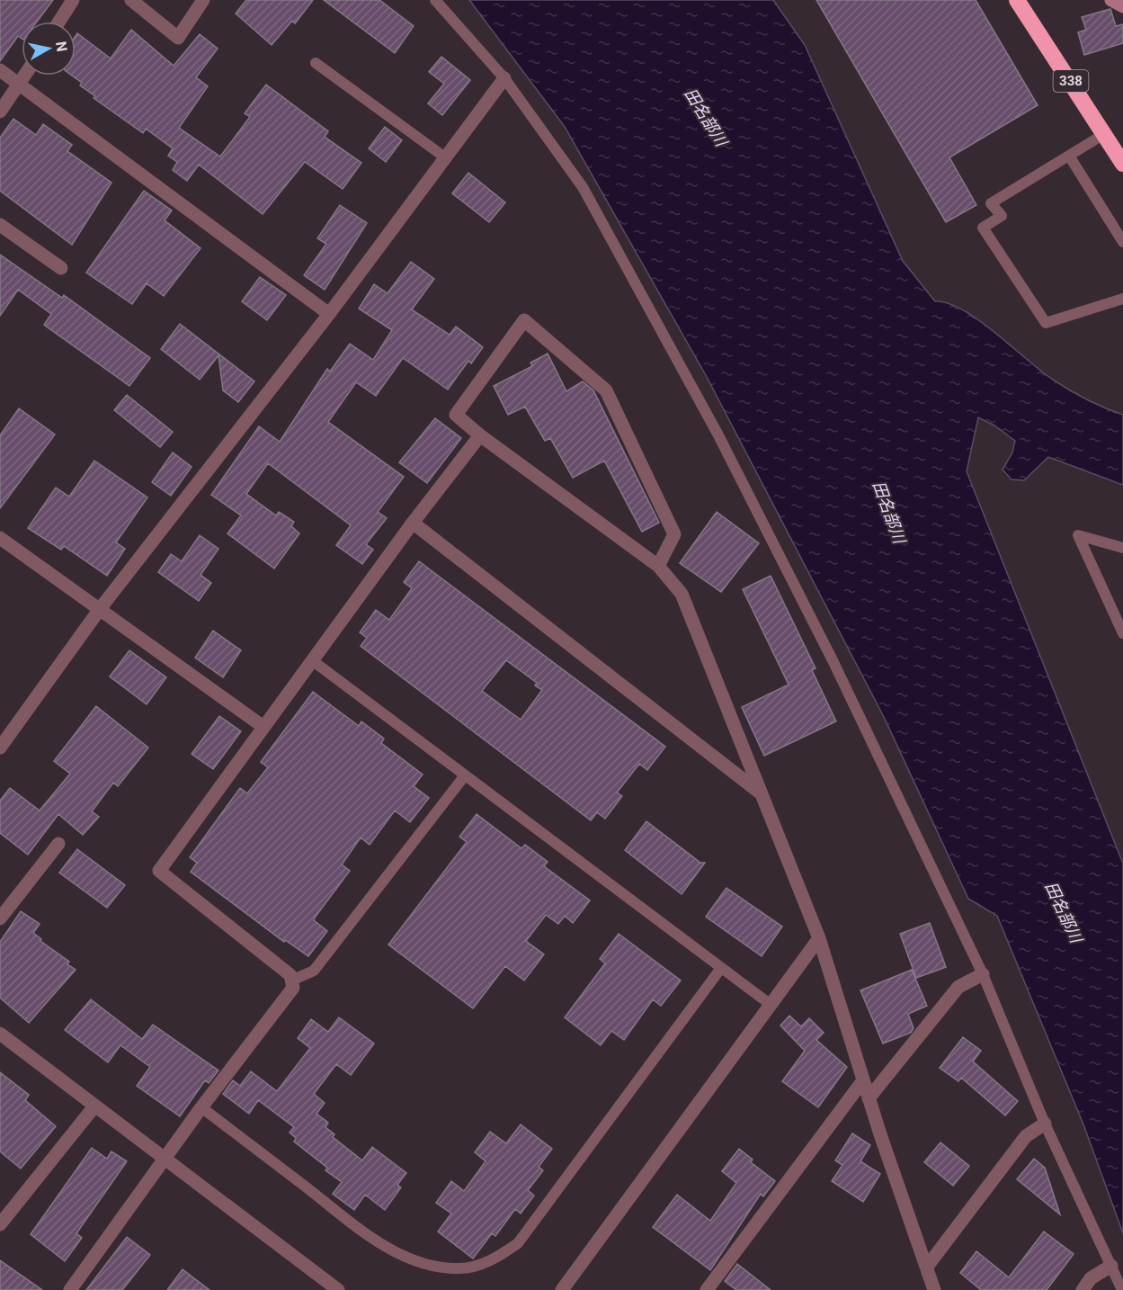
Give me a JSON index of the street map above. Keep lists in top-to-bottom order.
{
  "streets": {
    "highway": ["338"]
  },
  "water": ["田名部川"],
  "north": "right"
}
